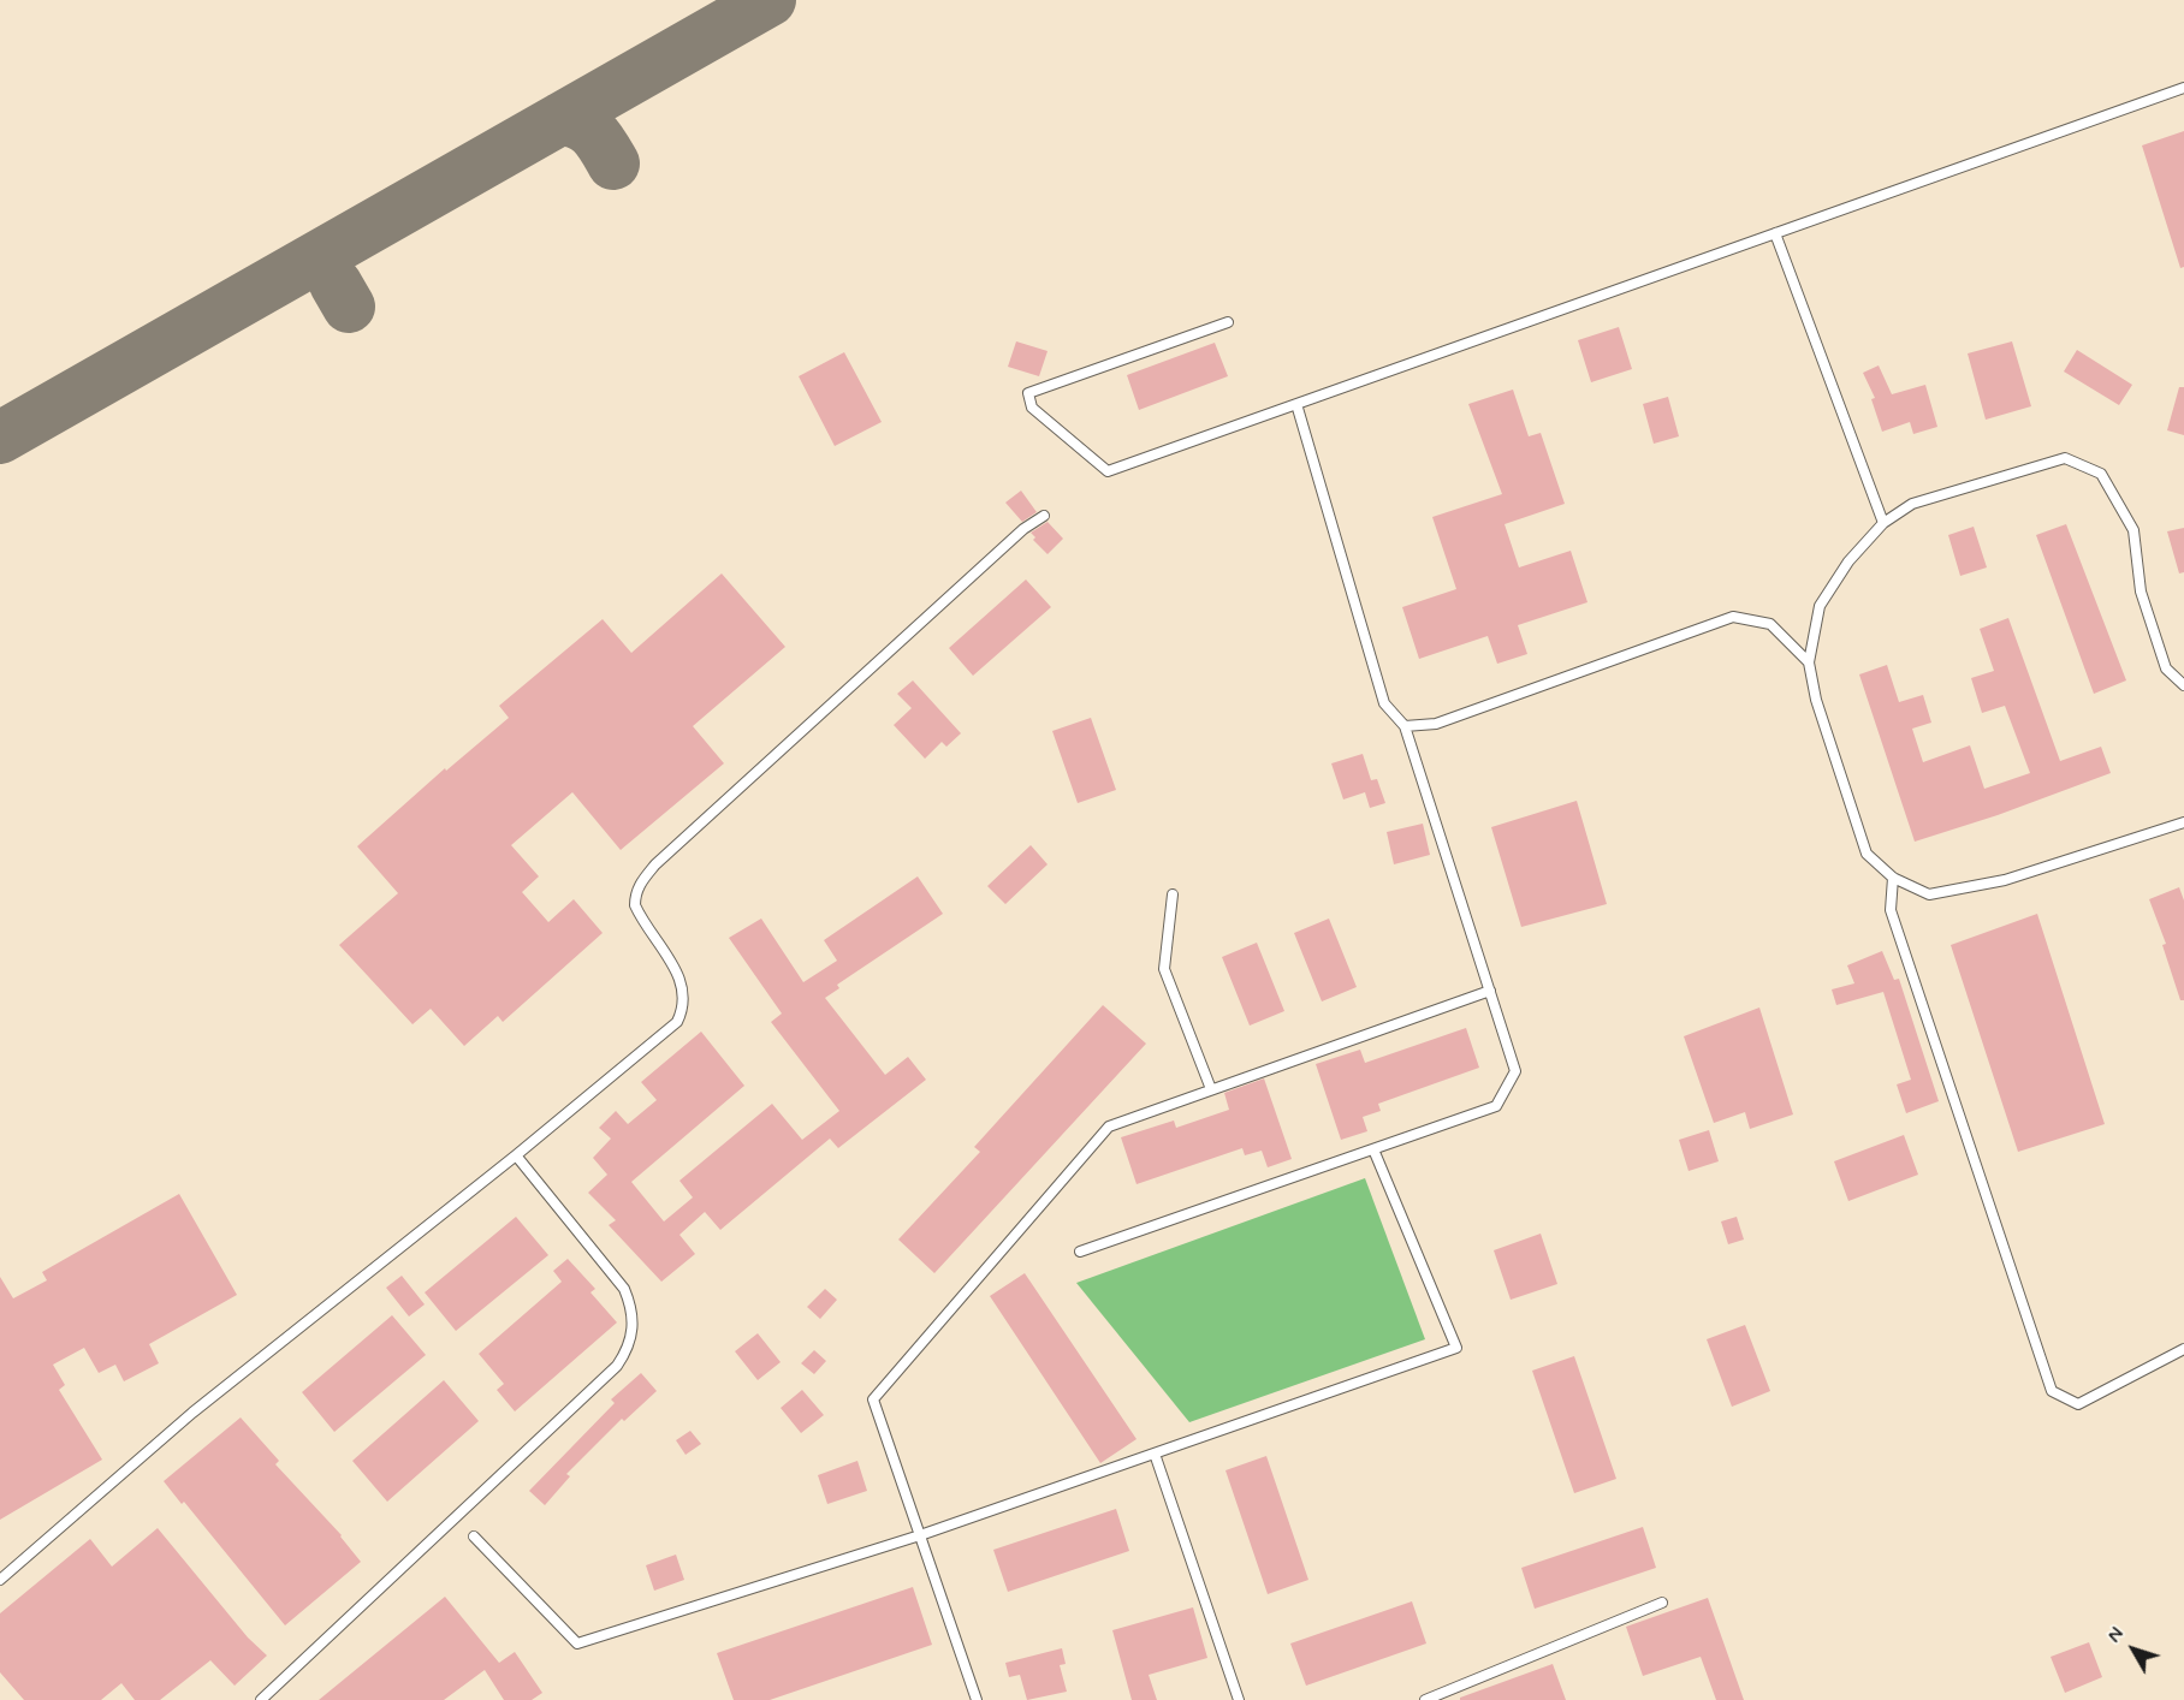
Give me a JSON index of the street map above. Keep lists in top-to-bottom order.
{
  "north": "top left"
}
